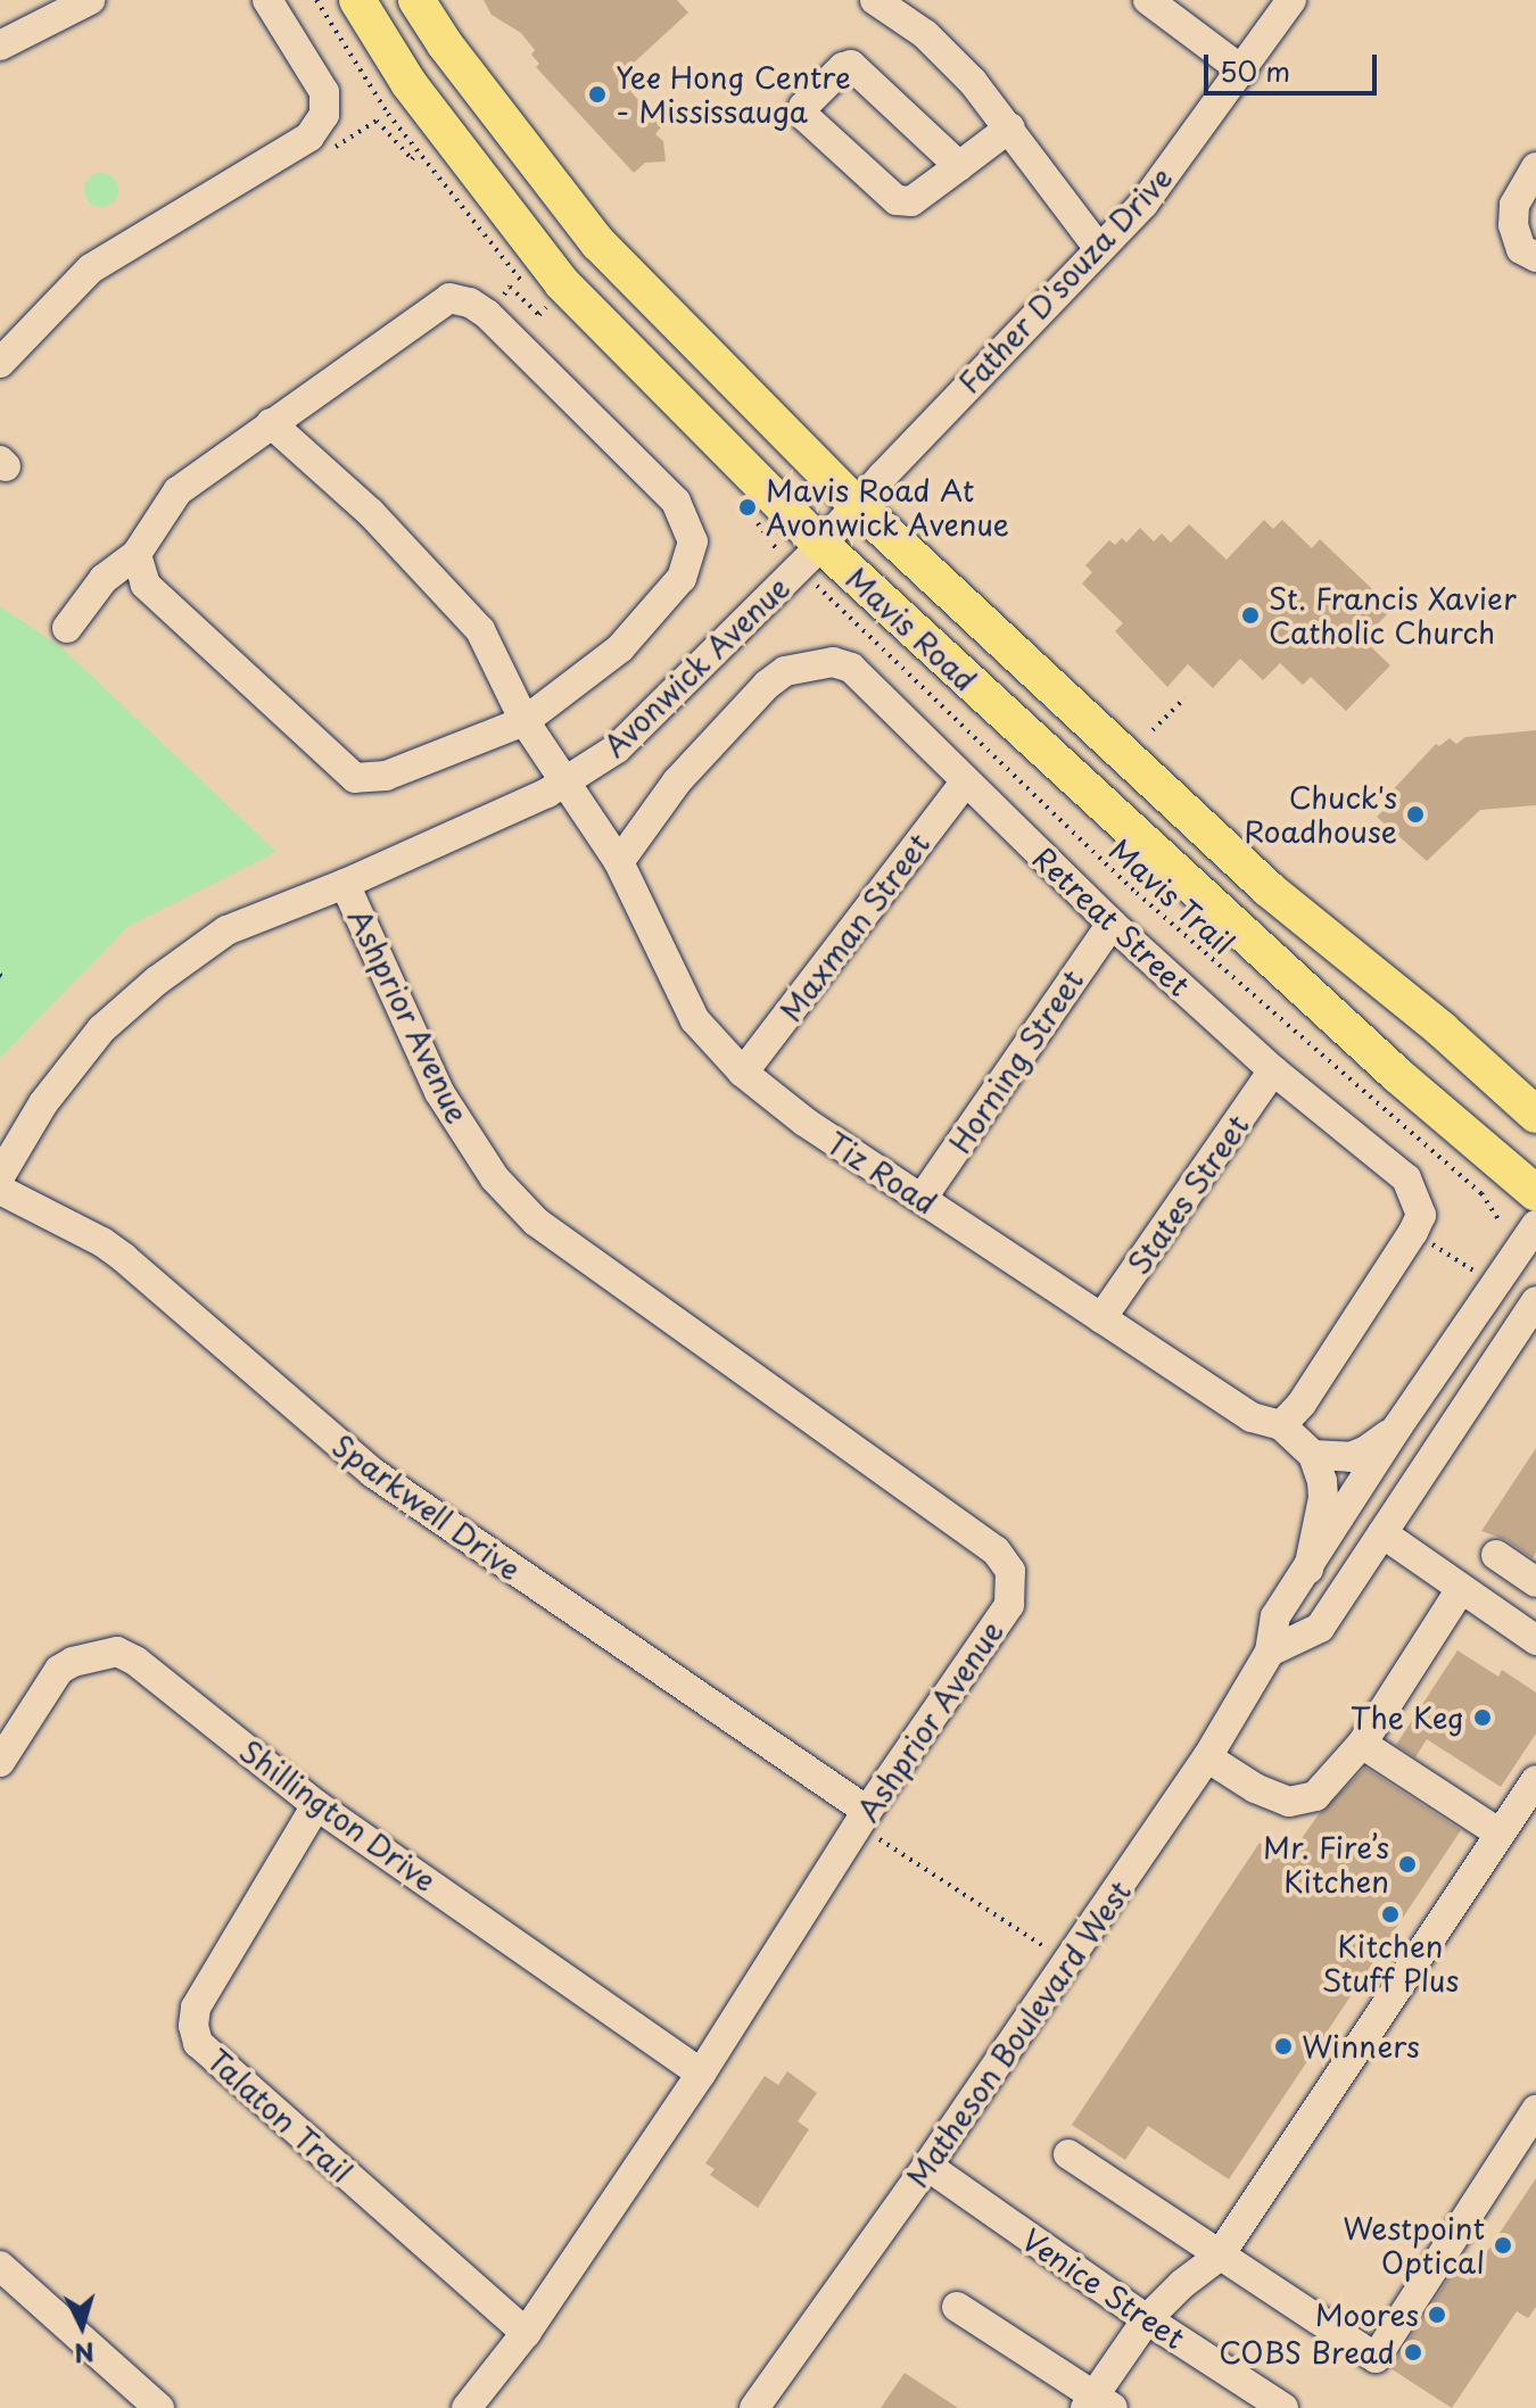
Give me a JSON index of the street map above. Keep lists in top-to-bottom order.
{
  "streets": {
    "main road": ["Mavis Road"],
    "street": [
      "Father D'souza Drive",
      "Avonwick Avenue",
      "Retreat Street",
      "Maxman Street",
      "Ashprior Avenue",
      "Horning Street",
      "Tiz Road",
      "States Street",
      "Sparkwell Drive",
      "Shillington Drive",
      "Matheson Boulevard West",
      "Talaton Trail",
      "Venice Street"
    ],
    "path": ["Mavis Trail"]
  },
  "crossings": [
    ["Father D'souza Drive", "Mavis Road"],
    ["Father D'souza Drive", "Avonwick Avenue"],
    ["Mavis Road", "Avonwick Avenue"],
    ["Avonwick Avenue", "Ashprior Avenue"],
    ["Avonwick Avenue", "Tiz Road"],
    ["Retreat Street", "Maxman Street"],
    ["Retreat Street", "Horning Street"],
    ["Retreat Street", "Tiz Road"],
    ["Retreat Street", "States Street"],
    ["Maxman Street", "Tiz Road"],
    ["Ashprior Avenue", "Sparkwell Drive"],
    ["Ashprior Avenue", "Shillington Drive"],
    ["Ashprior Avenue", "Talaton Trail"],
    ["Horning Street", "Tiz Road"],
    ["Tiz Road", "States Street"],
    ["Shillington Drive", "Talaton Trail"],
    ["Matheson Boulevard West", "Venice Street"]
  ],
  "places": [
    "Yee Hong Centre - Mississauga",
    "Mavis Road At Avonwick Avenue",
    "St. Francis Xavier Catholic Church",
    "Chuck's Roadhouse",
    "The Keg",
    "Mr. Fire’s Kitchen",
    "Kitchen Stuff Plus",
    "Winners",
    "Westpoint Optical",
    "Moores",
    "COBS Bread"
  ],
  "scale_bar": "50 m",
  "north": "bottom"
}
